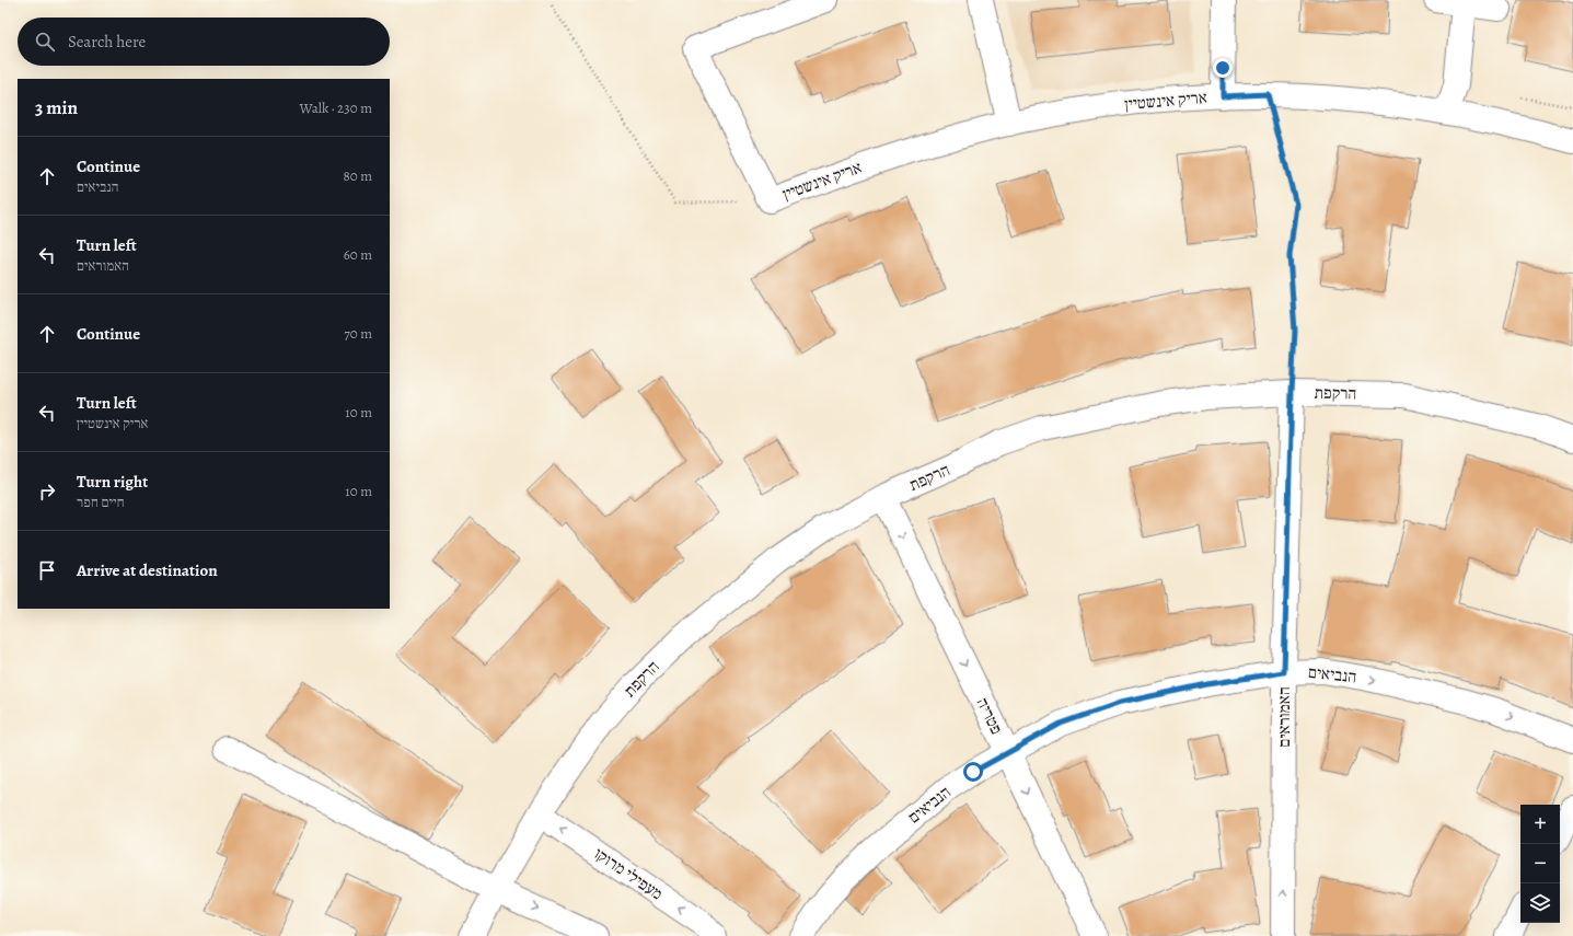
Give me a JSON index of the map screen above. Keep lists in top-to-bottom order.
{
  "streets": {
    "street": [
      "אריק אינשטיין",
      "הרקפת",
      "הנביאים",
      "פטריה",
      "האמוראים",
      "מעפילי מרוקו"
    ]
  },
  "crossings": [
    ["הרקפת", "פטריה"],
    ["הרקפת", "האמוראים"],
    ["הרקפת", "מעפילי מרוקו"],
    ["הנביאים", "פטריה"],
    ["הנביאים", "האמוראים"]
  ],
  "one_way": ["פטריה", "האמוראים"],
  "page": {
    "search": "Search here",
    "heading": ["3 min", "Walk · 230 m"],
    "list": [
      ["Continue", "הנביאים", "80 m"],
      ["Turn left", "האמוראים", "60 m"],
      ["Continue", "70 m"],
      ["Turn left", "אריק אינשטיין", "10 m"],
      ["Turn right", "חיים חפר", "10 m"],
      "Arrive at destination"
    ],
    "map_buttons": ["+", "−"]
  }
}
